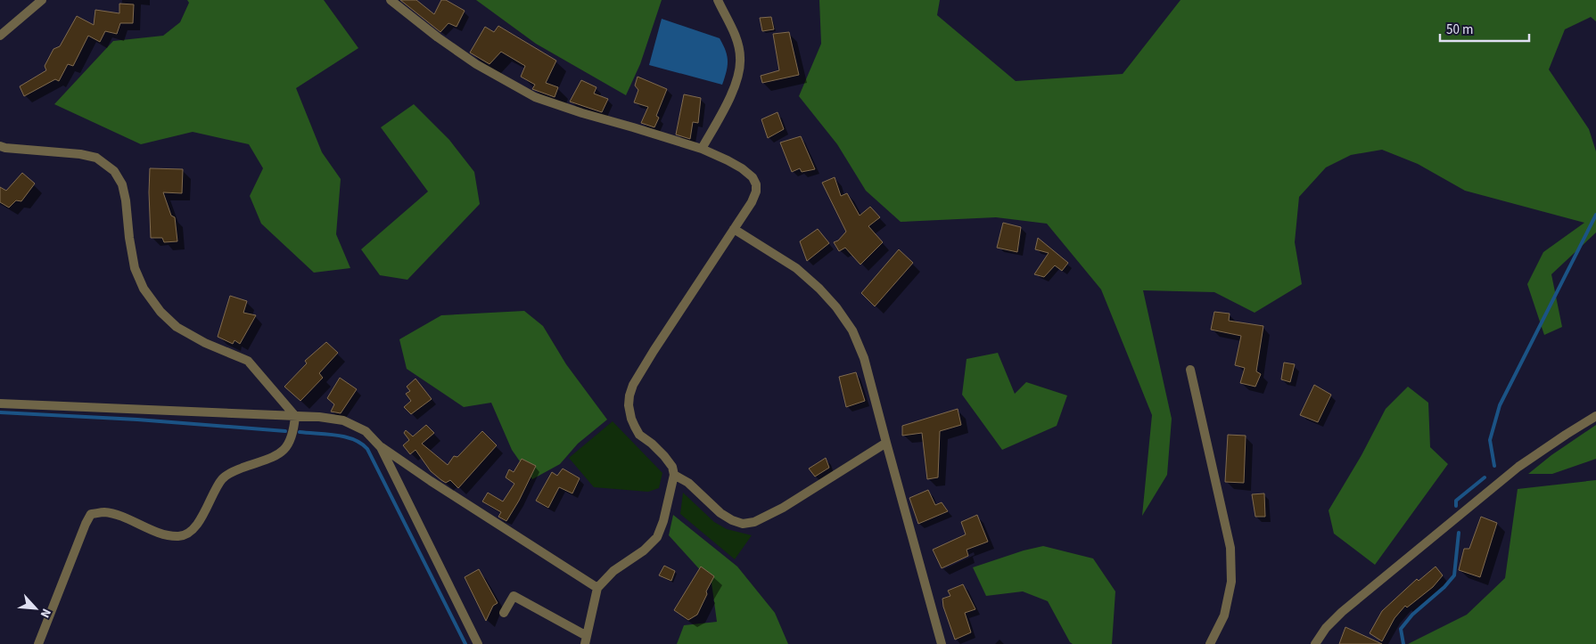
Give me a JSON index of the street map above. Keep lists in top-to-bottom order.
{
  "scale_bar": "50 m",
  "north": "bottom right"
}
